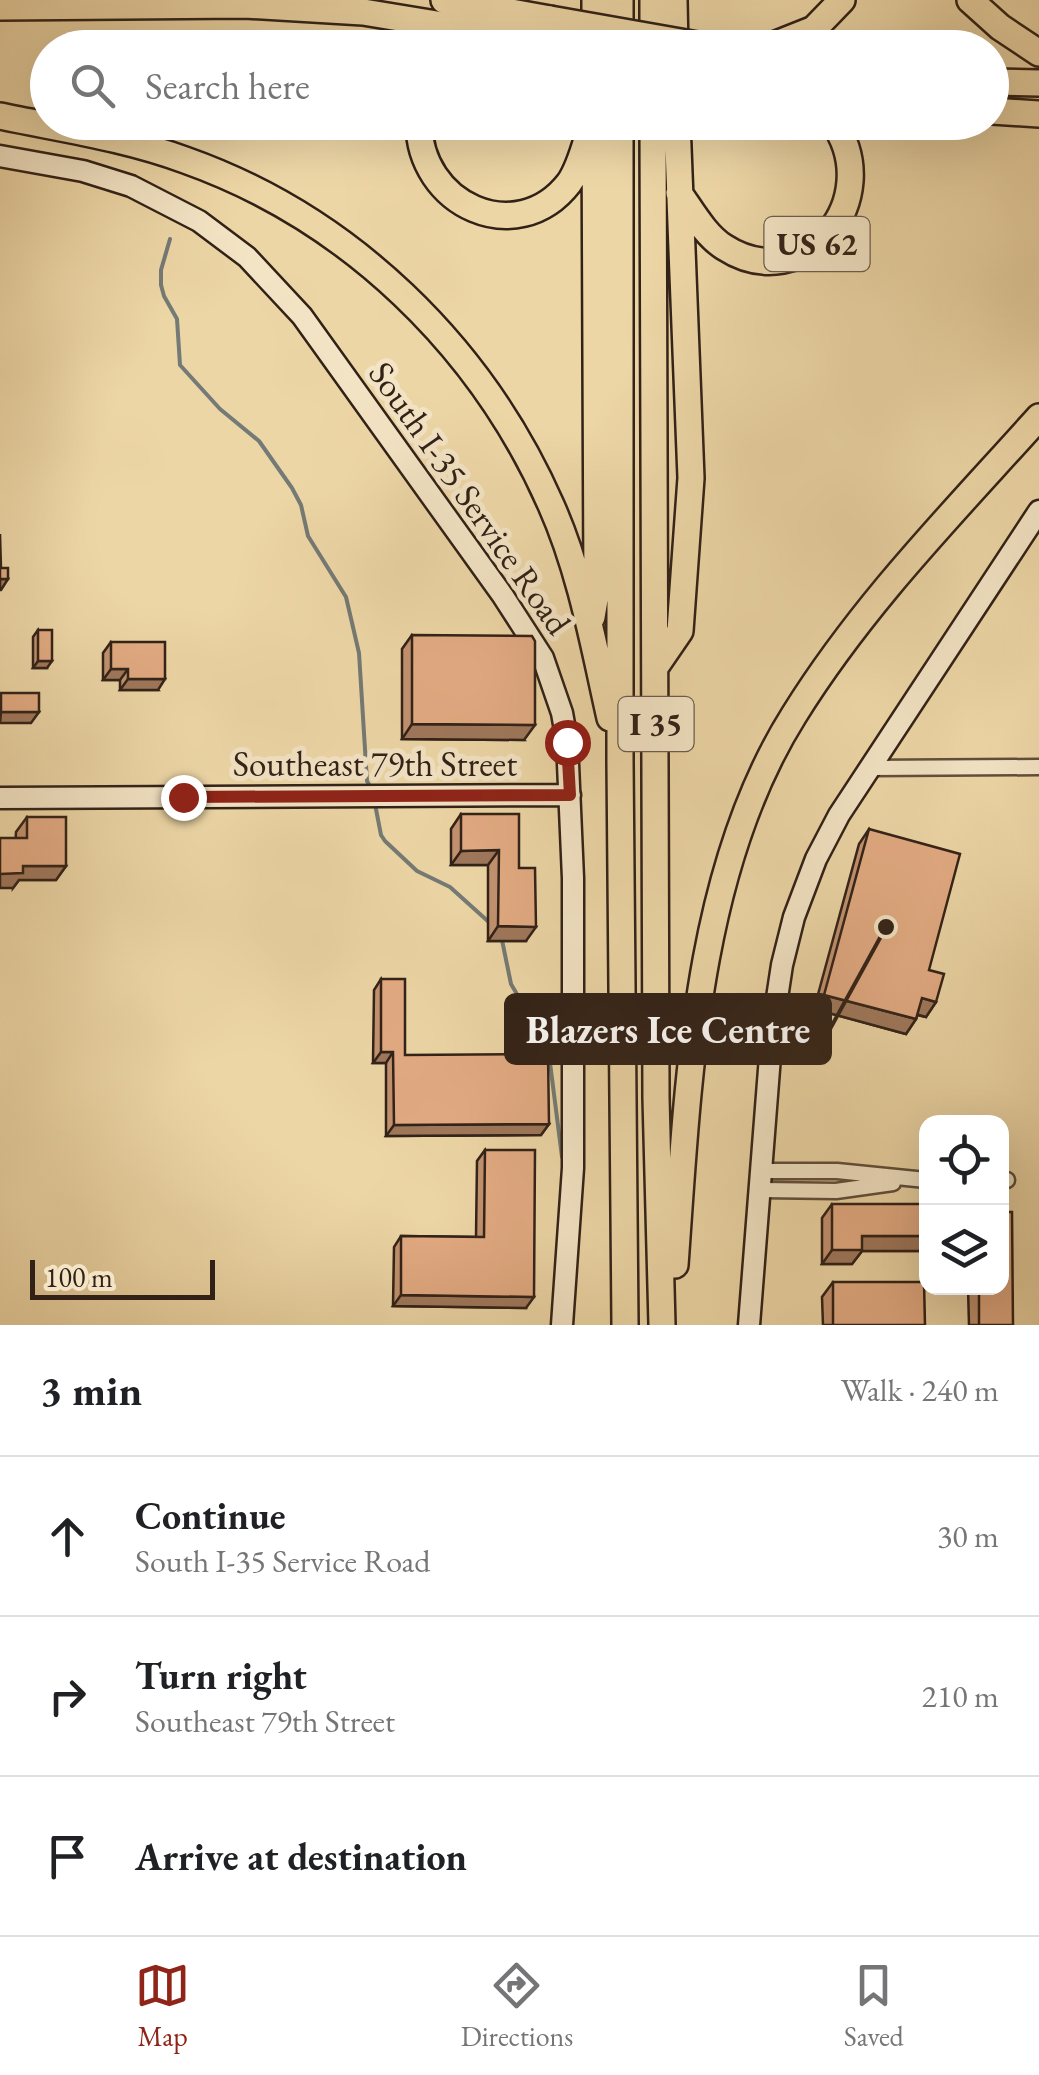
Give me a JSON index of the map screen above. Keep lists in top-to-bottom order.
{
  "streets": {
    "highway": ["US 62", "I 35"],
    "street": ["South I-35 Service Road", "Southeast 79th Street"]
  },
  "crossings": [
    ["South I-35 Service Road", "Southeast 79th Street"]
  ],
  "places": ["Blazers Ice Centre"],
  "scale_bar": "100 m",
  "page": {
    "search": "Search here",
    "scale": "100 m",
    "heading": ["3 min", "Walk · 240 m"],
    "list": [
      ["Continue", "South I-35 Service Road", "30 m"],
      ["Turn right", "Southeast 79th Street", "210 m"],
      "Arrive at destination"
    ],
    "nav": ["Map", "Directions", "Saved"]
  }
}
